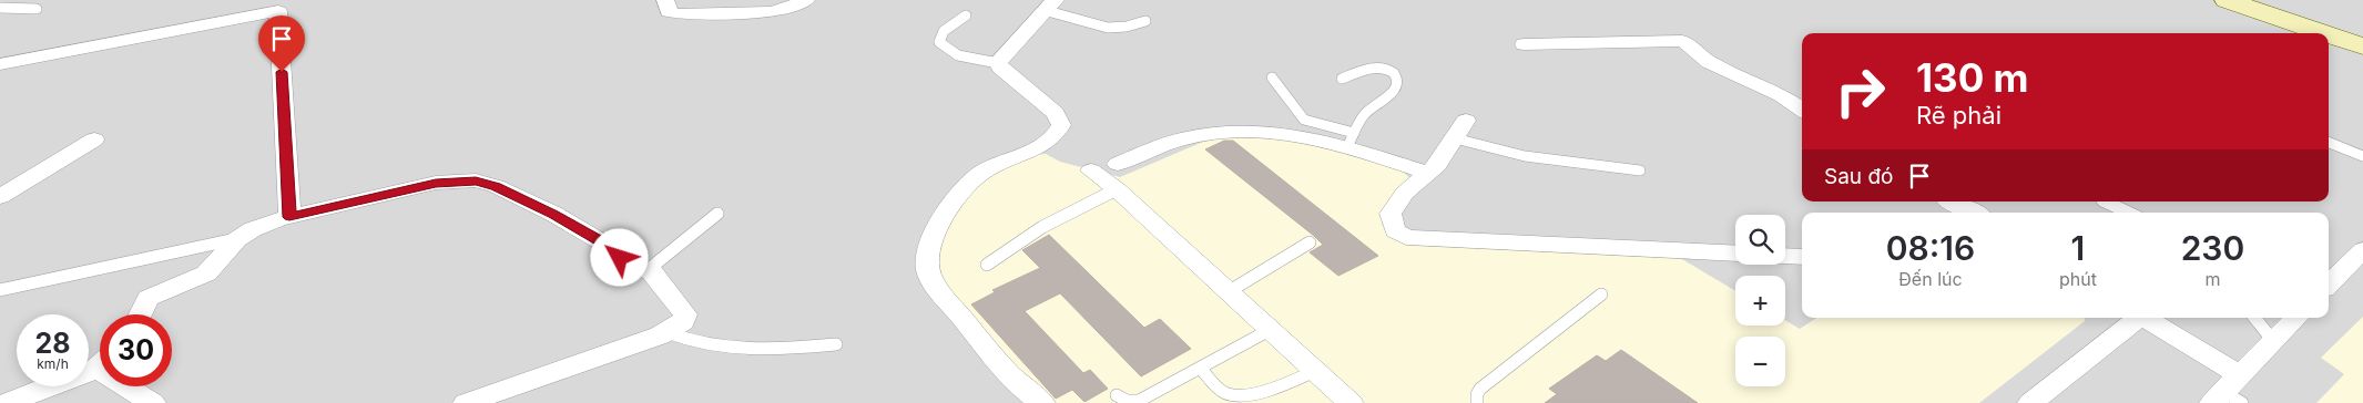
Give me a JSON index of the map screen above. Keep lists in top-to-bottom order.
{
  "page": {
    "turn": ["130 m", "Rẽ phải"],
    "then": "Sau đó",
    "eta": [
      "08:16",
      "Đến lúc",
      "1",
      "phút",
      "230",
      "m"
    ],
    "map_buttons": ["+", "−"],
    "speed": "28 km/h",
    "limit": "30"
  }
}
